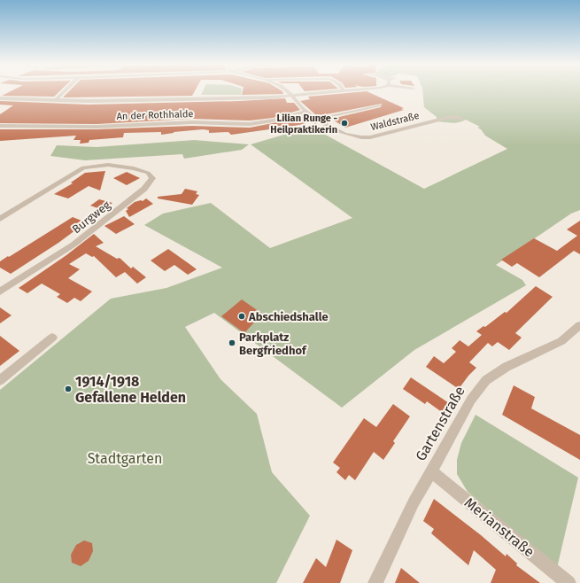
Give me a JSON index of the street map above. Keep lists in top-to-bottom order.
{
  "streets": {
    "street": [
      "An der Rothhalde",
      "Waldstraße",
      "Burgweg",
      "Gartenstraße",
      "Merianstraße"
    ]
  },
  "crossings": [
    ["An der Rothhalde", "Waldstraße"],
    ["Gartenstraße", "Merianstraße"]
  ],
  "parks": ["Stadtgarten"],
  "places": [
    "Lilian Runge - Heilpraktikerin",
    "Abschiedshalle",
    "Parkplatz Bergfriedhof",
    "1914/1918 Gefallene Helden"
  ]
}
